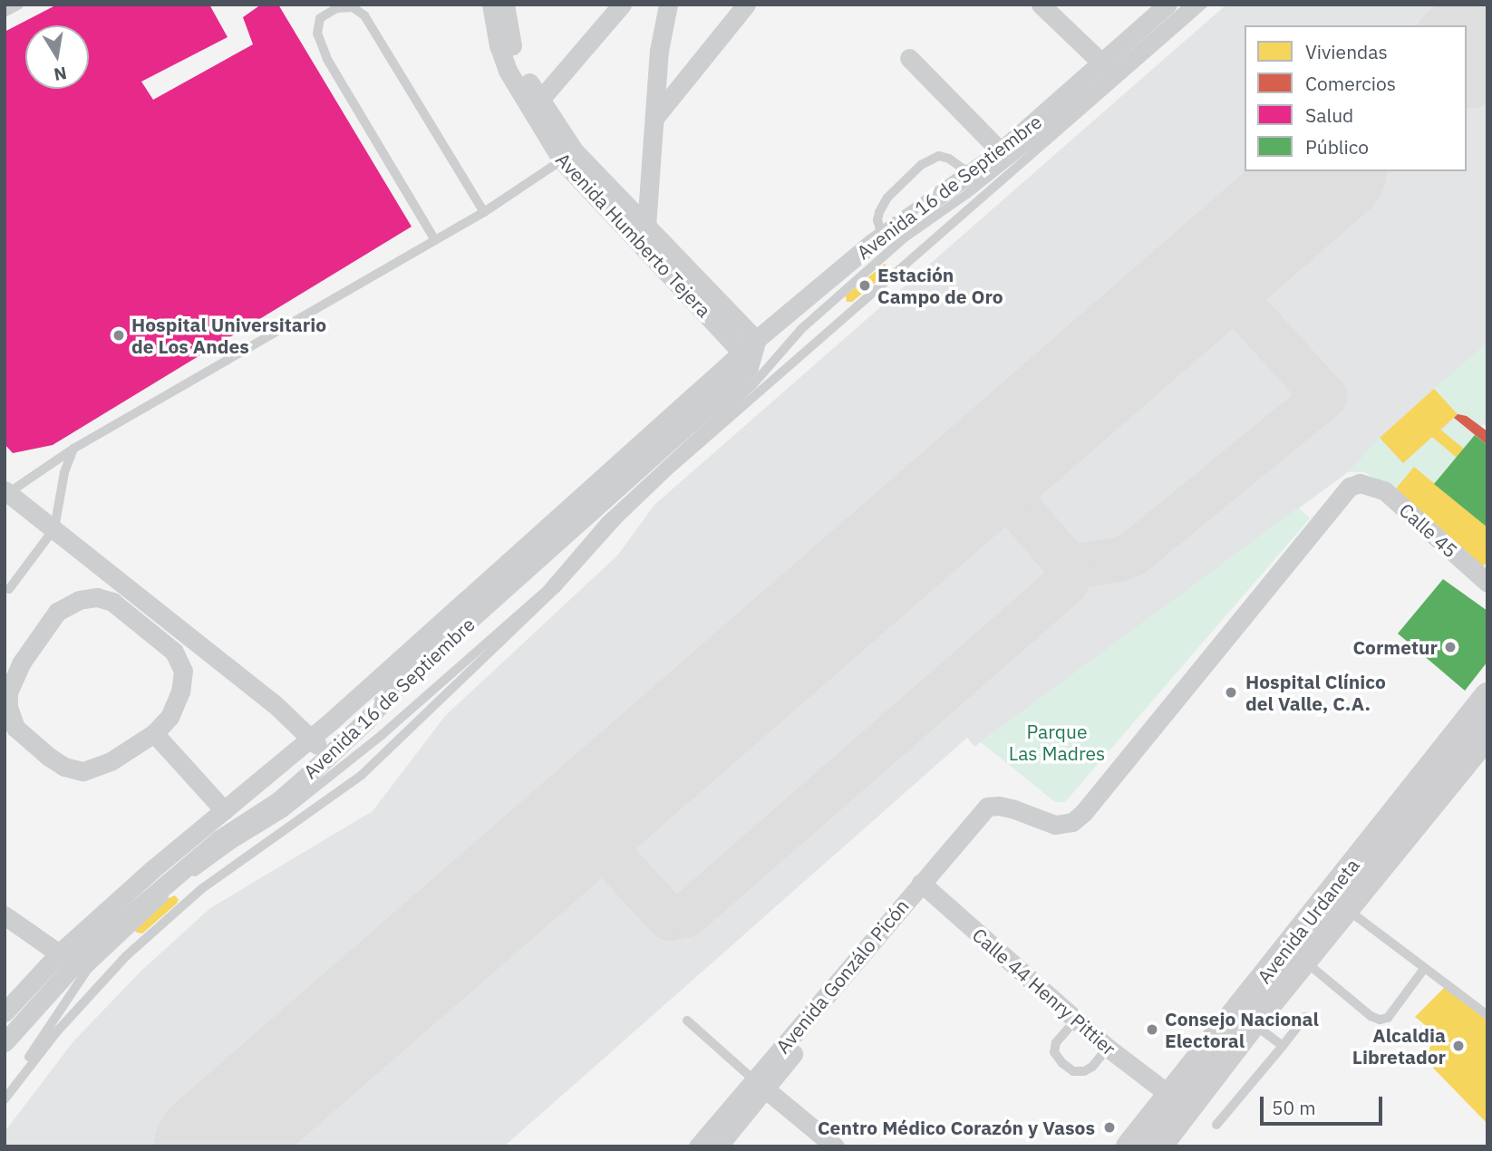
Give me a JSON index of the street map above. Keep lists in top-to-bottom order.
{
  "streets": {
    "street": [
      "Avenida 16 de Septiembre",
      "Avenida Humberto Tejera",
      "Calle 45",
      "Avenida Urdaneta",
      "Avenida Gonzálo Picón",
      "Calle 44 Henry Pittier"
    ]
  },
  "crossings": [
    ["Avenida 16 de Septiembre", "Avenida Humberto Tejera"],
    ["Calle 45", "Avenida Gonzálo Picón"],
    ["Avenida Urdaneta", "Calle 44 Henry Pittier"],
    ["Avenida Gonzálo Picón", "Calle 44 Henry Pittier"]
  ],
  "parks": ["Parque Las Madres"],
  "places": [
    "Estación Campo de Oro",
    "Hospital Universitario de Los Andes",
    "Cormetur",
    "Hospital Clínico del Valle, C.A.",
    "Consejo Nacional Electoral",
    "Alcaldia Libretador",
    "Centro Médico Corazón y Vasos"
  ],
  "legend": [
    "Viviendas",
    "Comercios",
    "Salud",
    "Público"
  ],
  "scale_bar": "50 m",
  "north": "bottom"
}
